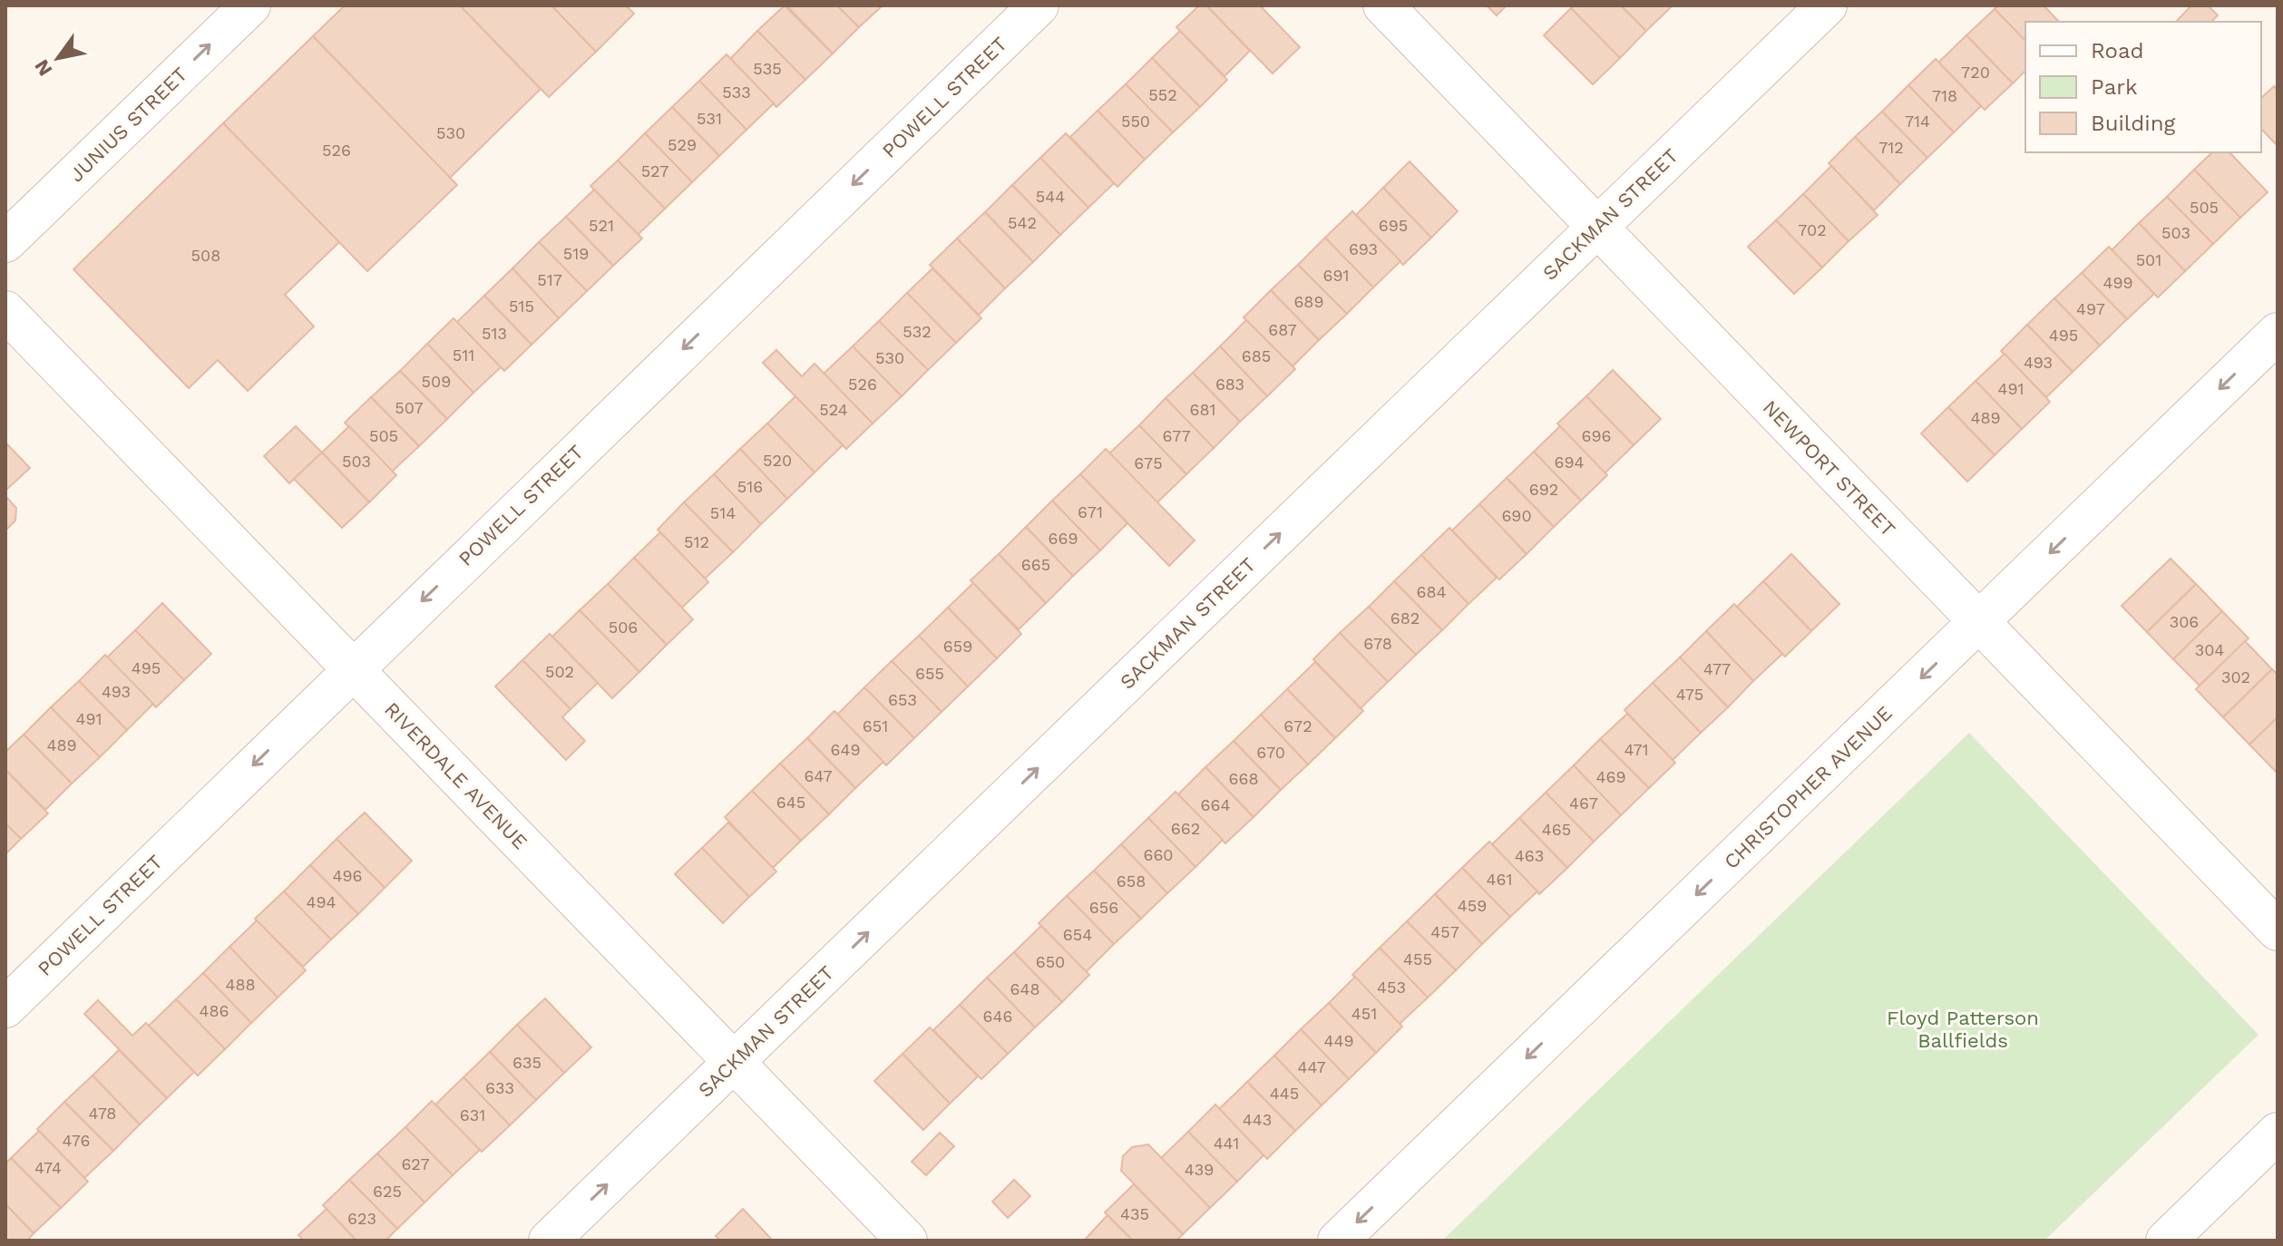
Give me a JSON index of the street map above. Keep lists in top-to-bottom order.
{
  "streets": {
    "street": [
      "POWELL STREET",
      "JUNIUS STREET",
      "SACKMAN STREET",
      "NEWPORT STREET",
      "RIVERDALE AVENUE",
      "CHRISTOPHER AVENUE"
    ]
  },
  "crossings": [
    ["POWELL STREET", "RIVERDALE AVENUE"],
    ["SACKMAN STREET", "NEWPORT STREET"],
    ["SACKMAN STREET", "RIVERDALE AVENUE"],
    ["NEWPORT STREET", "CHRISTOPHER AVENUE"]
  ],
  "one_way": [
    "POWELL STREET",
    "JUNIUS STREET",
    "SACKMAN STREET",
    "CHRISTOPHER AVENUE"
  ],
  "parks": ["Floyd Patterson Ballfields"],
  "house_numbers": [
    "535",
    "720",
    "533",
    "552",
    "718",
    "531",
    "550",
    "714",
    "530",
    "529",
    "712",
    "526",
    "527",
    "544",
    "505",
    "542",
    "521",
    "695",
    "702",
    "503",
    "693",
    "519",
    "508",
    "501",
    "691",
    "517",
    "499",
    "689",
    "515",
    "497",
    "687",
    "532",
    "513",
    "495",
    "511",
    "685",
    "530",
    "493",
    "509",
    "526",
    "683",
    "491",
    "507",
    "524",
    "681",
    "489",
    "505",
    "677",
    "696",
    "520",
    "503",
    "694",
    "675",
    "516",
    "692",
    "671",
    "514",
    "690",
    "669",
    "512",
    "665",
    "684",
    "682",
    "306",
    "506",
    "678",
    "659",
    "304",
    "495",
    "477",
    "502",
    "655",
    "302",
    "493",
    "475",
    "653",
    "491",
    "651",
    "672",
    "489",
    "649",
    "471",
    "670",
    "647",
    "469",
    "668",
    "645",
    "467",
    "664",
    "662",
    "465",
    "660",
    "463",
    "496",
    "461",
    "658",
    "494",
    "459",
    "656",
    "457",
    "654",
    "455",
    "650",
    "488",
    "453",
    "648",
    "486",
    "451",
    "646",
    "449",
    "635",
    "447",
    "633",
    "445",
    "478",
    "631",
    "443",
    "476",
    "441",
    "627",
    "474",
    "439",
    "625",
    "435",
    "623"
  ],
  "legend": ["Road", "Park", "Building"],
  "north": "bottom left"
}
